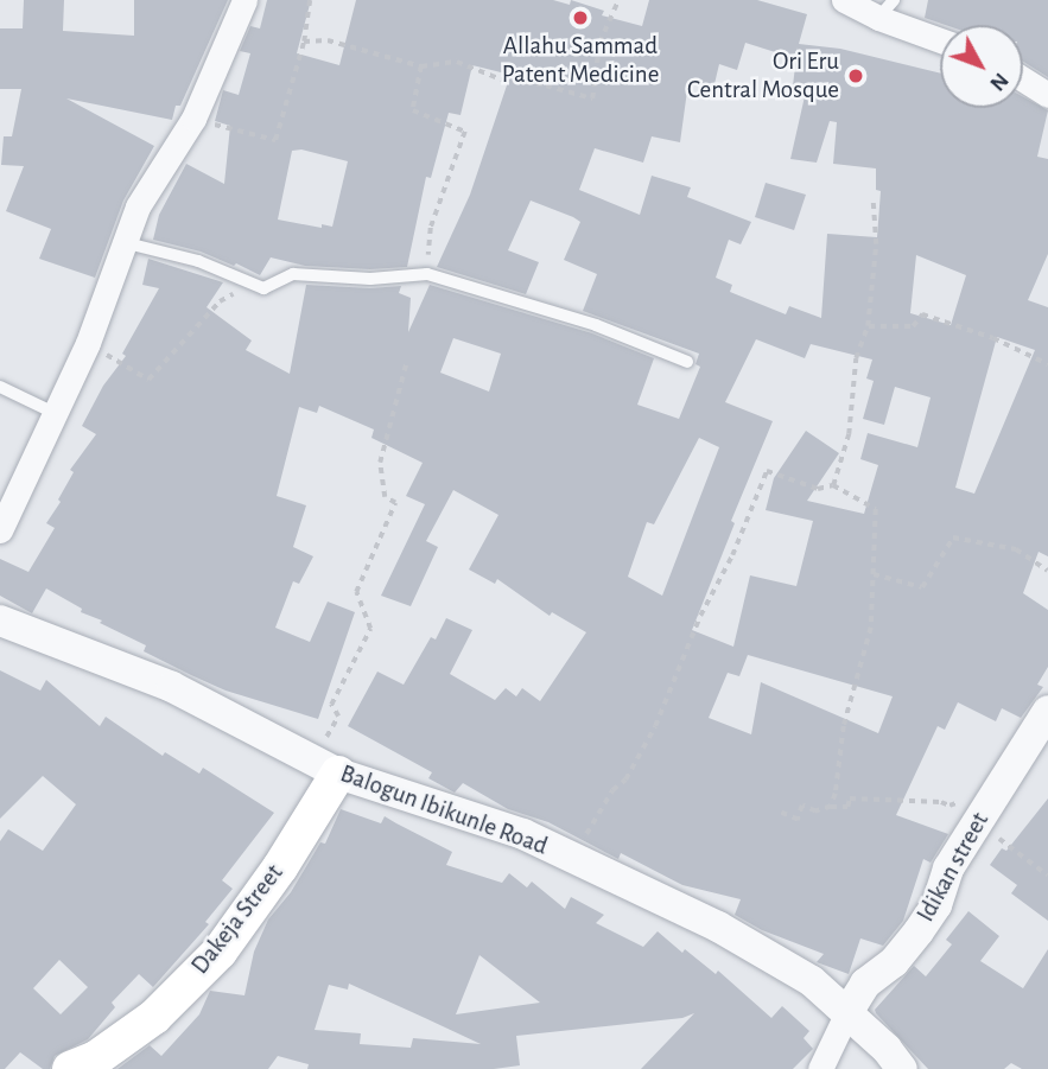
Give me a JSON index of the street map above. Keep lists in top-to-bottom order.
{
  "streets": {
    "main road": ["Dakeja Street"],
    "street": ["Balogun Ibikunle Road", "Idikan street"]
  },
  "crossings": [
    ["Balogun Ibikunle Road", "Idikan street"],
    ["Balogun Ibikunle Road", "Dakeja Street"]
  ],
  "places": ["Allahu Sammad Patent Medicine", "Ori Eru Central Mosque"],
  "north": "bottom right"
}
